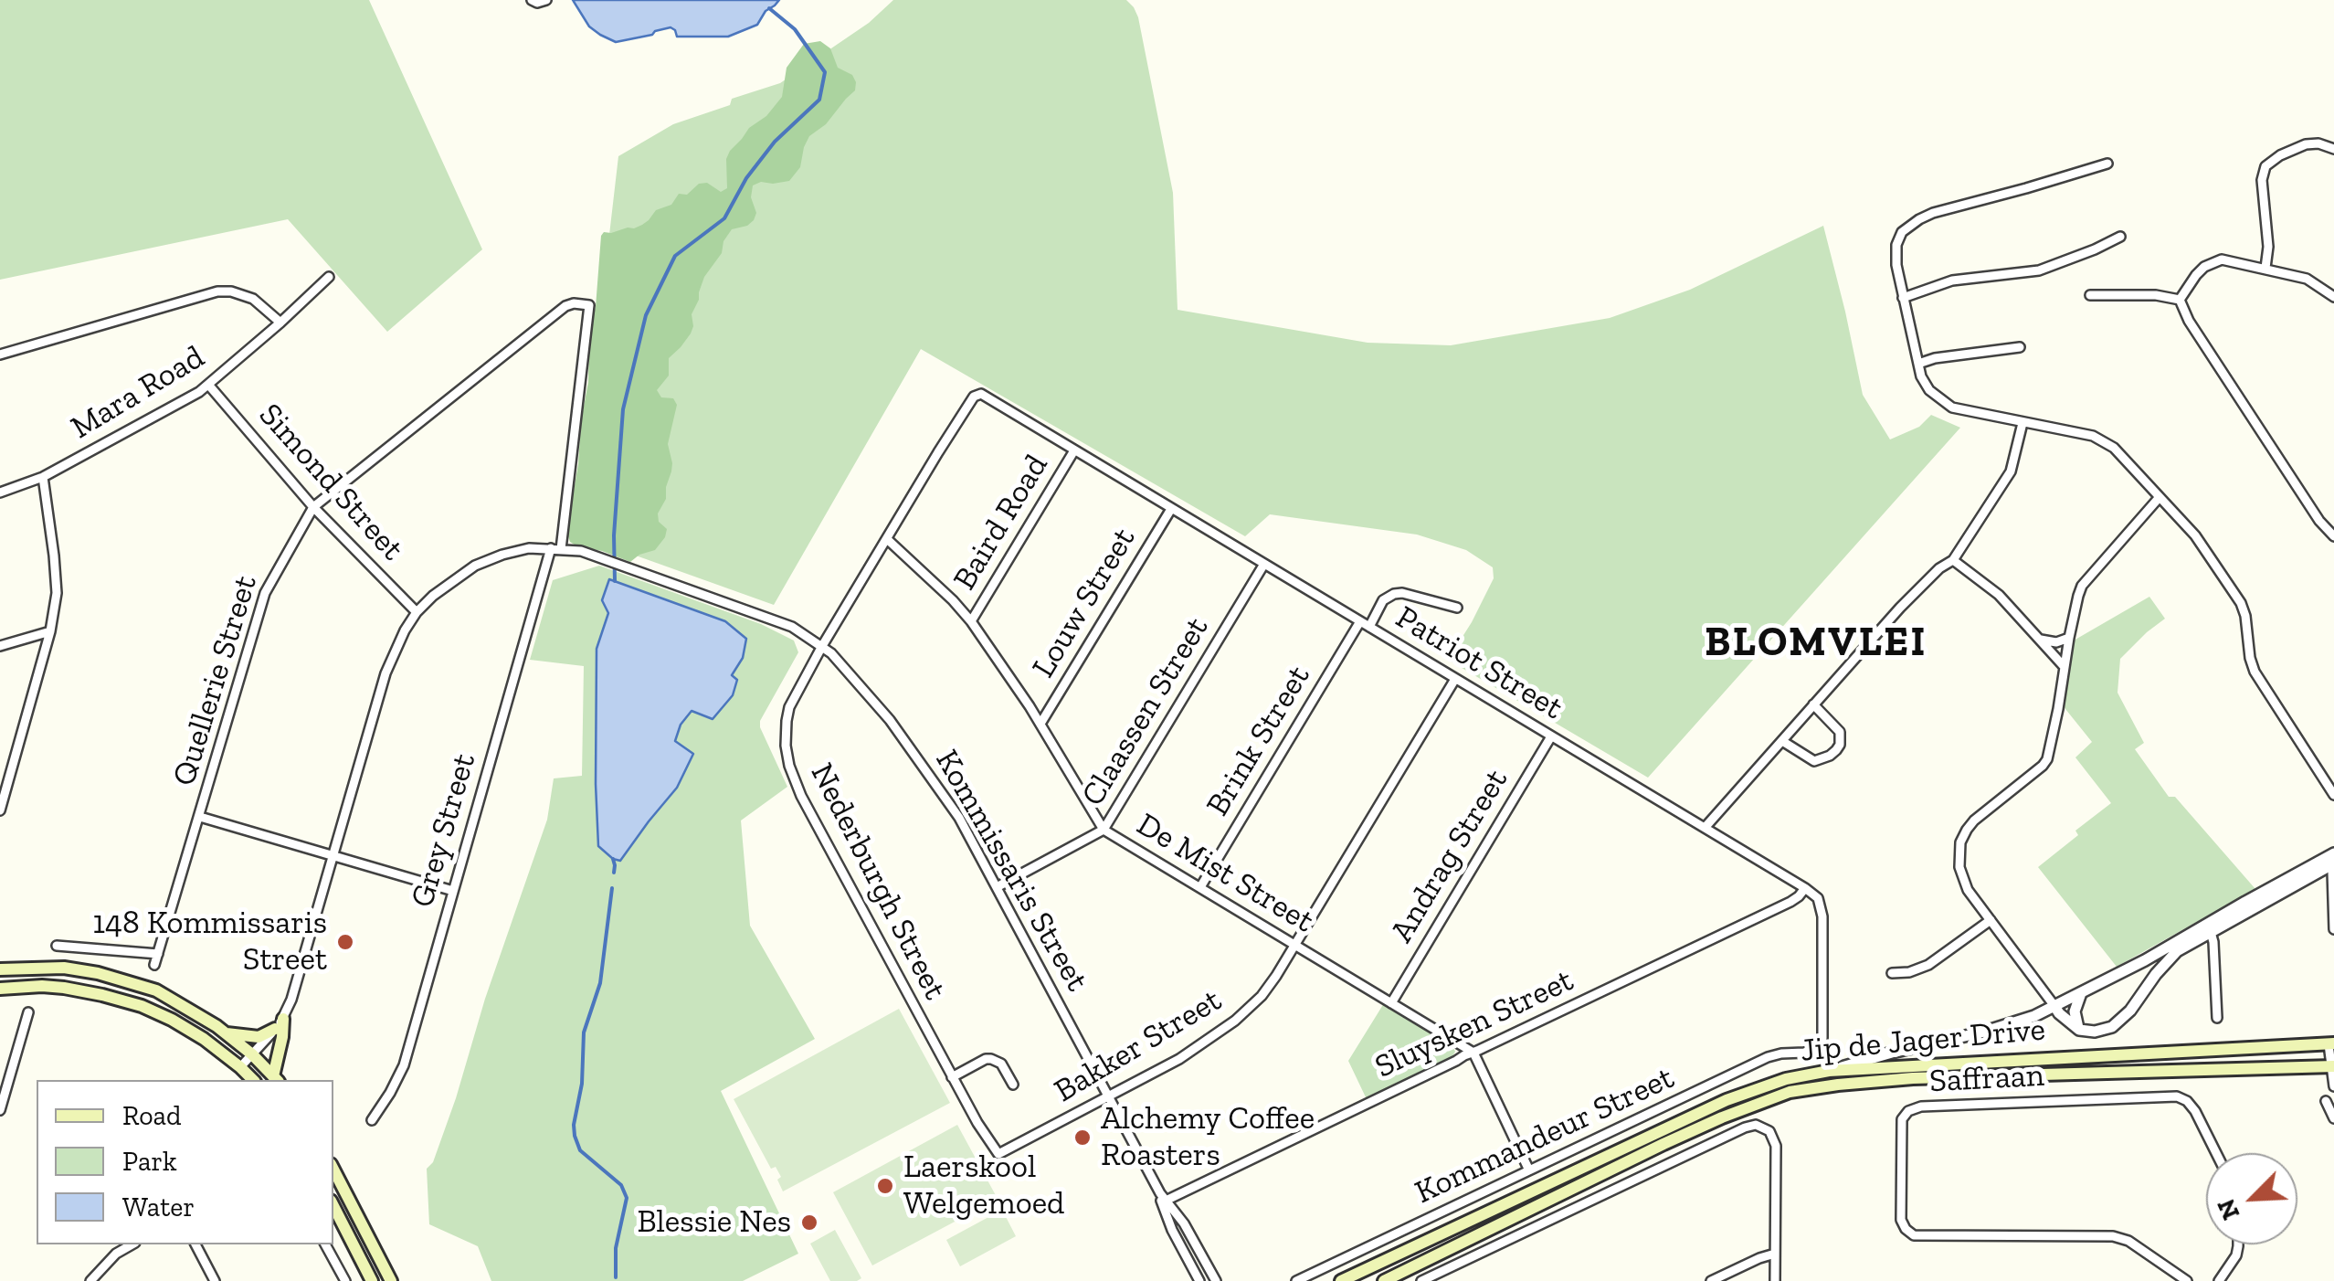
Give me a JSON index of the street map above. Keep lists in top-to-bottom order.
{
  "streets": {
    "main road": ["Jip de Jager Drive"],
    "street": [
      "Mara Road",
      "Simond Street",
      "Baird Road",
      "Louw Street",
      "Patriot Street",
      "Quellerie Street",
      "Claassen Street",
      "Brink Street",
      "Grey Street",
      "Andrag Street",
      "Kommissaris Street",
      "De Mist Street",
      "Nederburgh Street",
      "Sluysken Street",
      "Bakker Street",
      "Saffraan",
      "Kommandeur Street"
    ]
  },
  "crossings": [
    ["Mara Road", "Simond Street"],
    ["Simond Street", "Quellerie Street"],
    ["Simond Street", "Kommissaris Street"],
    ["Baird Road", "Patriot Street"],
    ["Baird Road", "De Mist Street"],
    ["Louw Street", "Patriot Street"],
    ["Louw Street", "De Mist Street"],
    ["Patriot Street", "Claassen Street"],
    ["Patriot Street", "Brink Street"],
    ["Patriot Street", "Andrag Street"],
    ["Patriot Street", "Nederburgh Street"],
    ["Patriot Street", "Sluysken Street"],
    ["Patriot Street", "Bakker Street"],
    ["Patriot Street", "Kommandeur Street"],
    ["Quellerie Street", "Grey Street"],
    ["Claassen Street", "Kommissaris Street"],
    ["Claassen Street", "De Mist Street"],
    ["Brink Street", "De Mist Street"],
    ["Grey Street", "Kommissaris Street"],
    ["Andrag Street", "De Mist Street"],
    ["Kommissaris Street", "Nederburgh Street"],
    ["Kommissaris Street", "Sluysken Street"],
    ["Kommissaris Street", "Bakker Street"],
    ["De Mist Street", "Nederburgh Street"],
    ["De Mist Street", "Sluysken Street"],
    ["De Mist Street", "Bakker Street"],
    ["Nederburgh Street", "Bakker Street"],
    ["Sluysken Street", "Kommandeur Street"]
  ],
  "districts": ["BLOMVLEI"],
  "places": [
    "148 Kommissaris Street",
    "Alchemy Coffee Roasters",
    "Laerskool Welgemoed",
    "Blessie Nes"
  ],
  "legend": ["Road", "Park", "Water"],
  "north": "bottom left"
}
